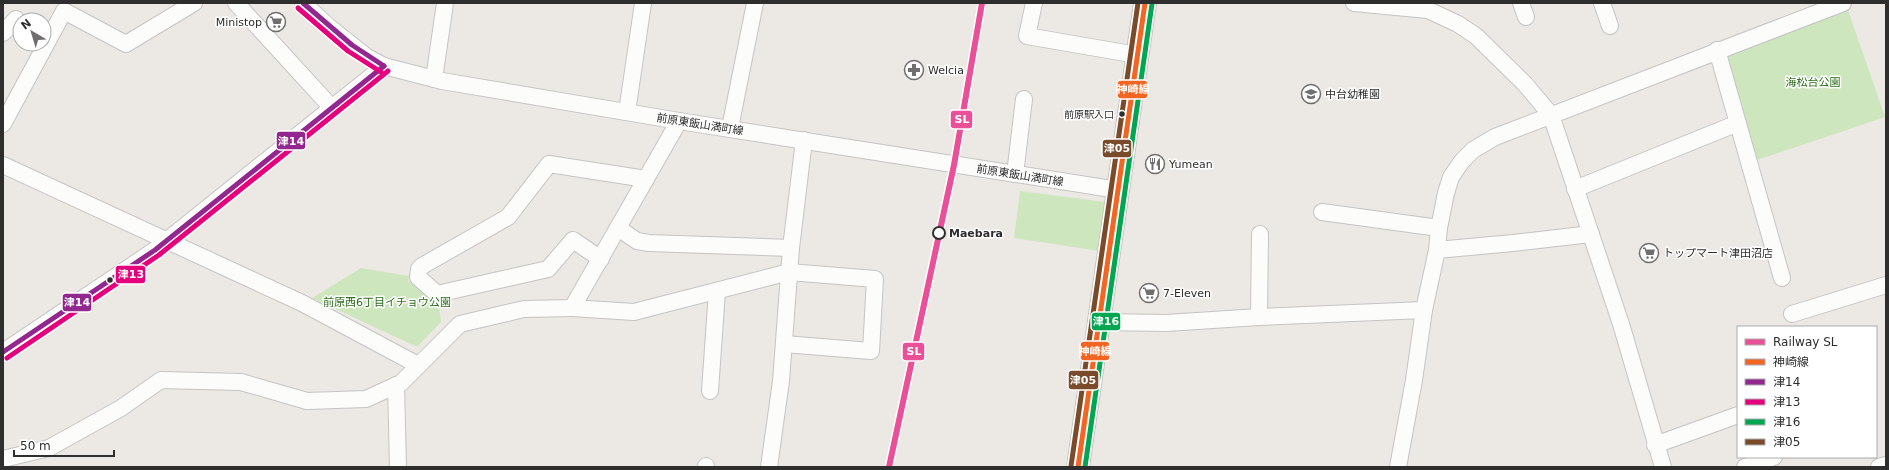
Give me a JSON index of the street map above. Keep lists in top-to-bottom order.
{
  "streets": {
    "street": ["前原東飯山満町線"]
  },
  "parks": ["海松台公園", "前原西6丁目イチョウ公園"],
  "places": {
    "supermarket": ["Ministop", "トップマート津田沼店", "7-Eleven"],
    "pharmacy": ["Welcia"],
    "school or university": ["中台幼稚園"],
    "other": ["前原駅入口", "Maebara"],
    "restaurant": ["Yumean"]
  },
  "lines": [
    "rail line SL",
    "transit line 神崎線",
    "transit line 津14",
    "transit line 津05",
    "transit line 津16",
    "transit line 津13"
  ],
  "legend": [
    "Railway SL",
    "神崎線",
    "津14",
    "津13",
    "津16",
    "津05"
  ],
  "scale_bar": "50 m",
  "north": "top left"
}
